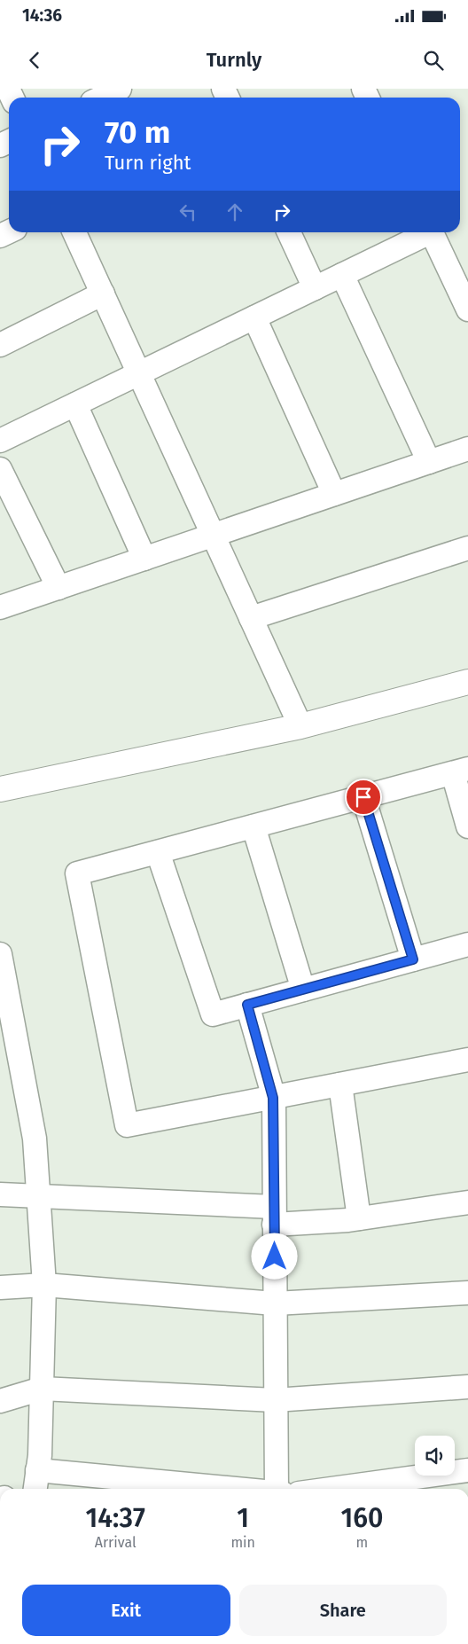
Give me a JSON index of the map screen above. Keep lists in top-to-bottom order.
{
  "page": {
    "status": "14:36",
    "header": "Turnly",
    "turn": ["70 m", "Turn right"],
    "eta": [
      "14:37",
      "Arrival",
      "1",
      "min",
      "160",
      "m"
    ],
    "buttons": ["Exit", "Share"]
  }
}
